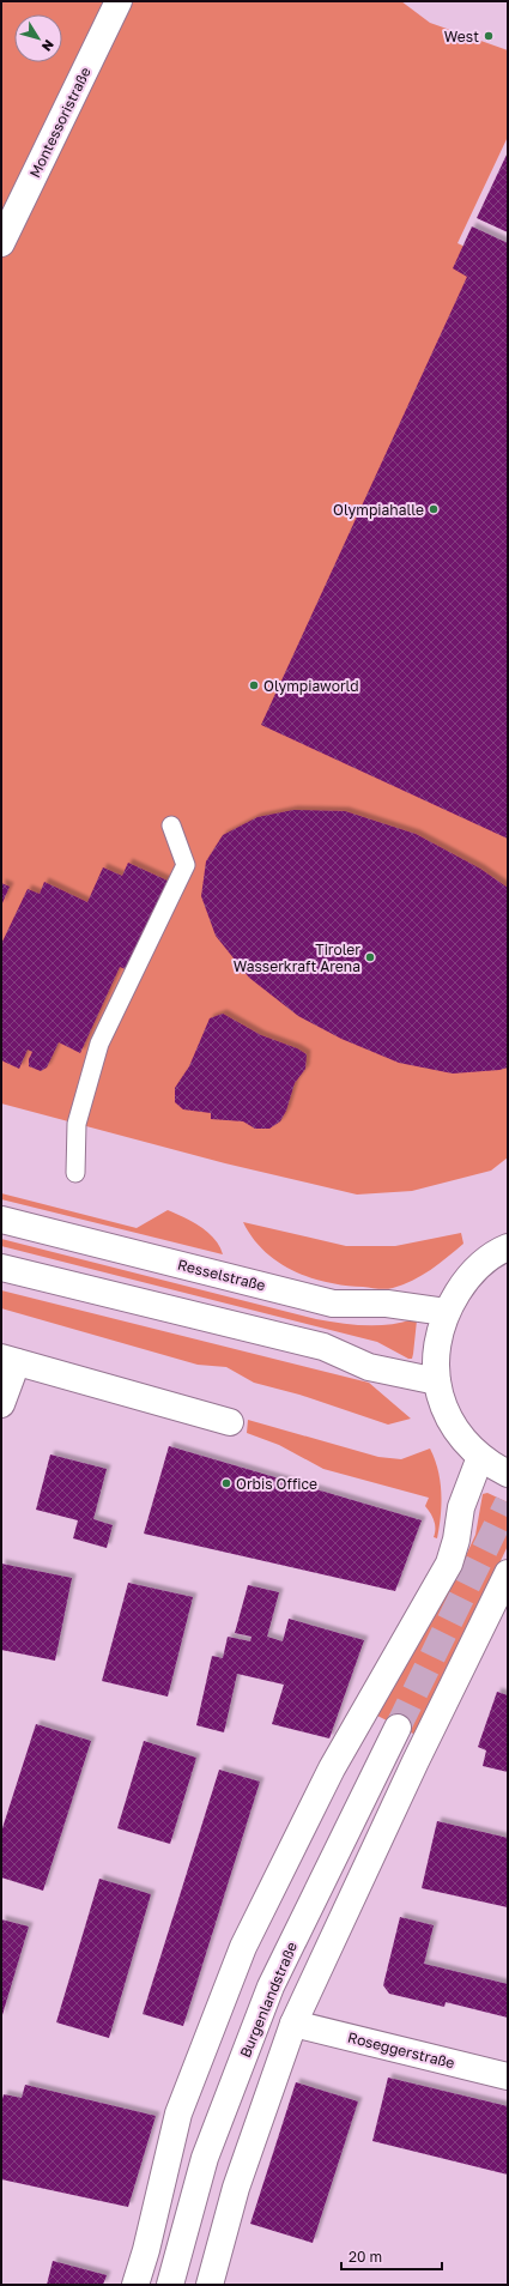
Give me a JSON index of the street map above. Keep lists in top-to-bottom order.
{
  "streets": {
    "main road": [
      "Montessoristraße",
      "Resselstraße",
      "Burgenlandstraße",
      "Roseggerstraße"
    ]
  },
  "places": [
    "West",
    "Olympiahalle",
    "Olympiaworld",
    "Tiroler Wasserkraft Arena",
    "Orbis Office"
  ],
  "scale_bar": "20 m",
  "north": "bottom right"
}
